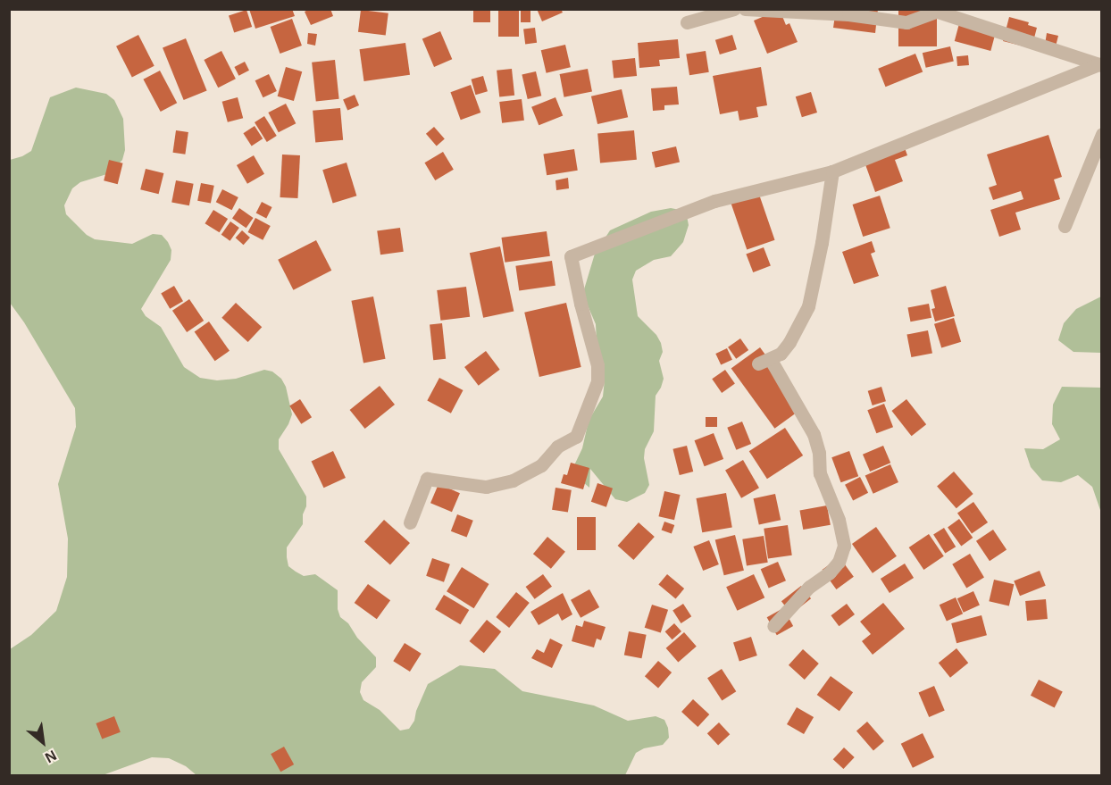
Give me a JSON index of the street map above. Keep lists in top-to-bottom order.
{
  "north": "bottom right"
}
